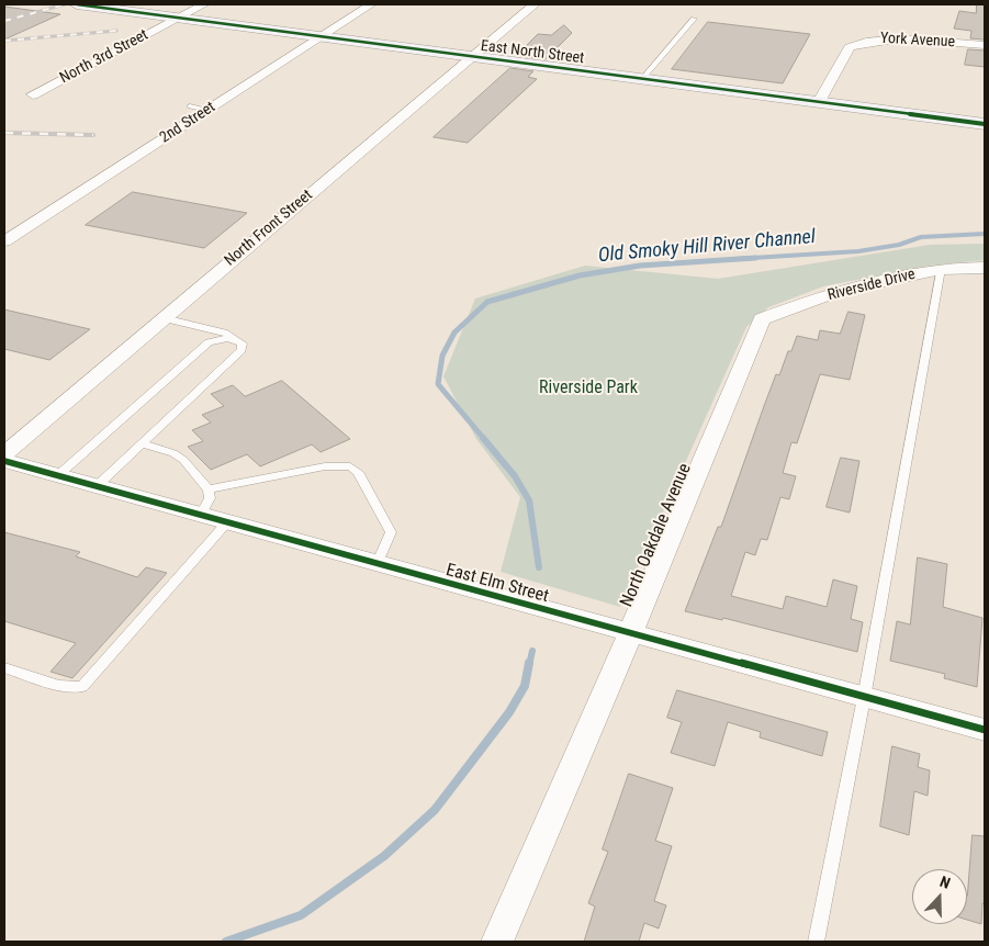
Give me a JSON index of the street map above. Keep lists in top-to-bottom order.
{
  "streets": {
    "street": [
      "York Avenue",
      "East North Street",
      "North 3rd Street",
      "2nd Street",
      "North Front Street",
      "Riverside Drive",
      "North Oakdale Avenue",
      "East Elm Street"
    ]
  },
  "crossings": [
    ["York Avenue", "East North Street"],
    ["East North Street", "North 3rd Street"],
    ["East North Street", "2nd Street"],
    ["East North Street", "North Front Street"],
    ["Riverside Drive", "North Oakdale Avenue"],
    ["North Oakdale Avenue", "East Elm Street"]
  ],
  "water": ["Old Smoky Hill River Channel"],
  "parks": ["Riverside Park"],
  "north": "top"
}
